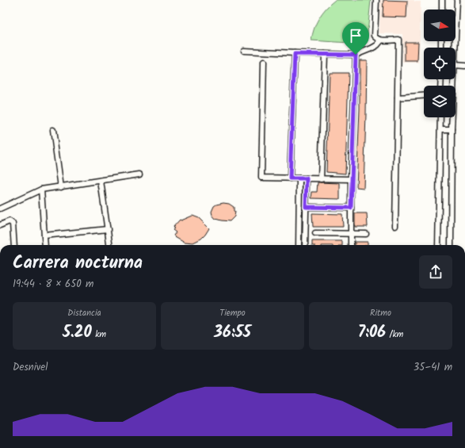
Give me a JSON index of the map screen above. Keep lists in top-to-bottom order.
{
  "north": "right",
  "page": {
    "heading": ["Carrera nocturna", "19:44 · 8 × 650 m"],
    "stats": [
      ["Distancia", "5.20 km"],
      ["Tiempo", "36:55"],
      ["Ritmo", "7:06 /km"]
    ],
    "chart": ["Desnivel", "35–41 m"]
  }
}
